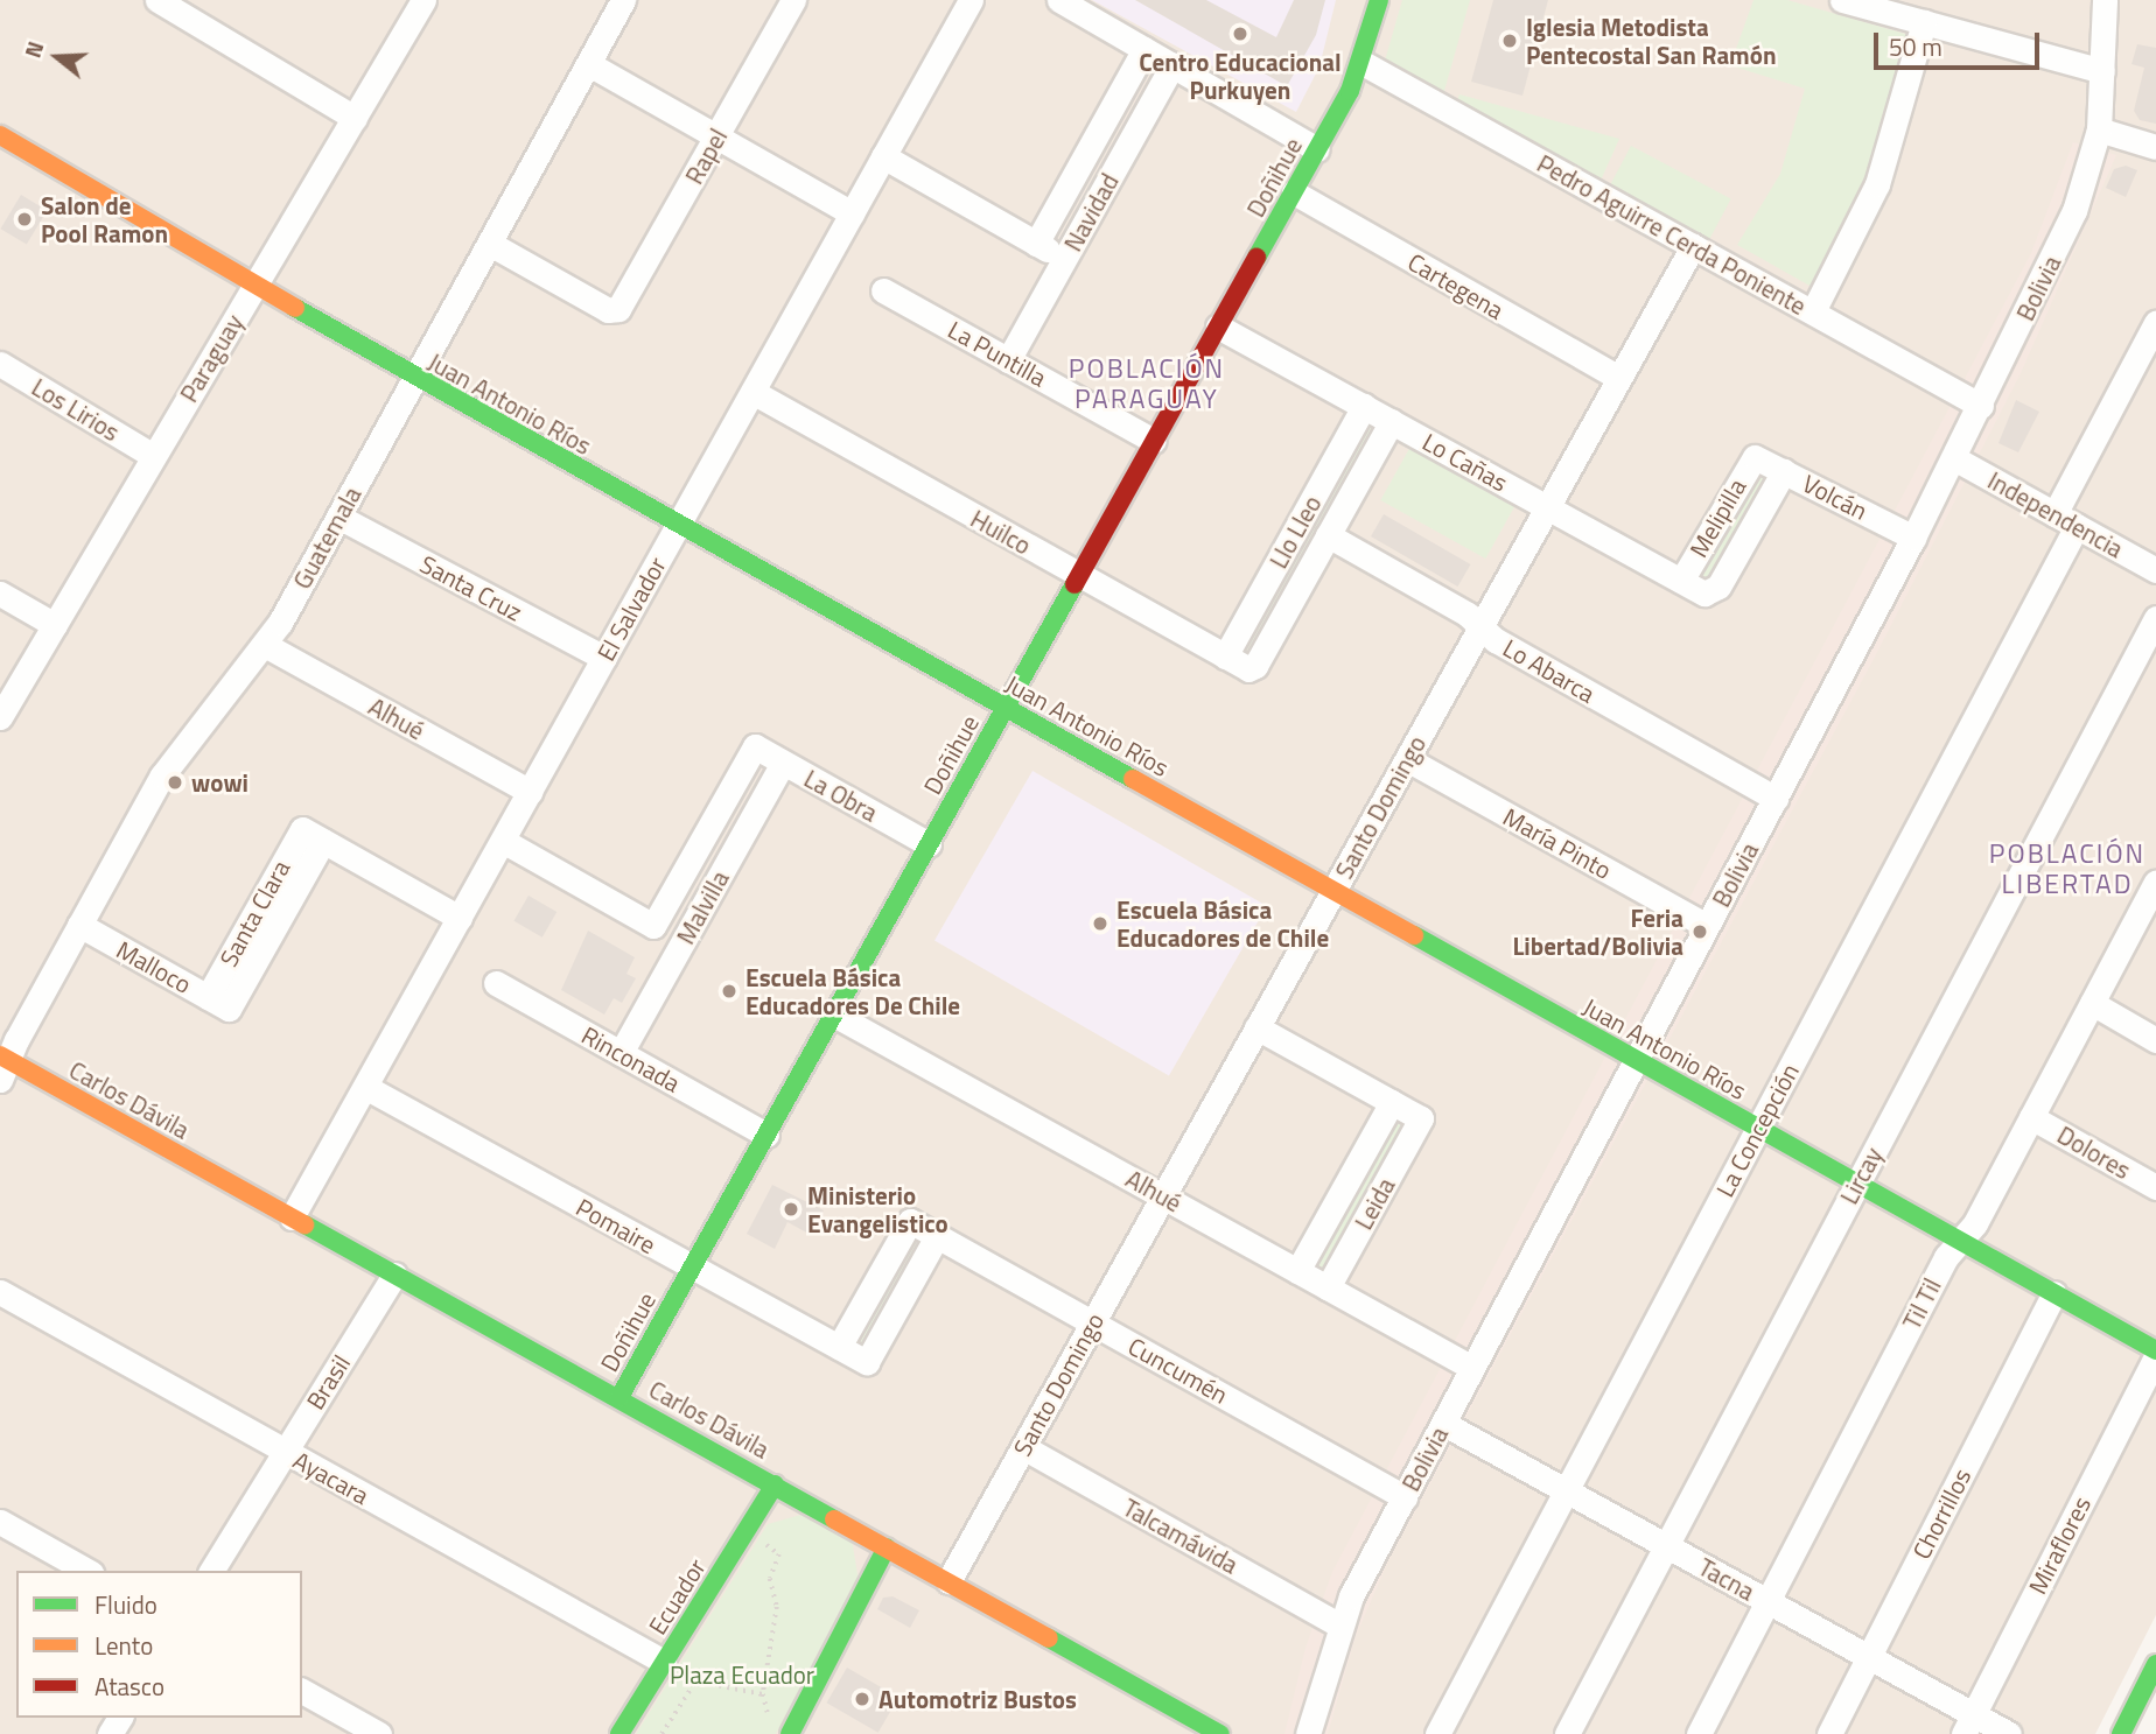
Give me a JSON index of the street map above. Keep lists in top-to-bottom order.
{
  "streets": {
    "street": [
      "Rapel",
      "Doñihue",
      "Navidad",
      "Pedro Aguirre Cerda Poniente",
      "Cartegena",
      "Bolivia",
      "La Puntilla",
      "Paraguay",
      "Juan Antonio Ríos",
      "Los Lirios",
      "Lo Cañas",
      "Volcán",
      "Independencia",
      "Melipilla",
      "Huilco",
      "Llo Lleo",
      "Guatemala",
      "Santa Cruz",
      "El Salvador",
      "Lo Abarca",
      "Alhué",
      "La Obra",
      "Santo Domingo",
      "María Pinto",
      "Malvilla",
      "Santa Clara",
      "Malloco",
      "Rinconada",
      "Carlos Dávila",
      "La Concepción",
      "Dolores",
      "Lircay",
      "Leida",
      "Pomaire",
      "Til Til",
      "Cuncumén",
      "Brasil",
      "Ayacara",
      "Chorrillos",
      "Talcamávida",
      "Miraflores",
      "Tacna",
      "Ecuador"
    ]
  },
  "crossings": [
    ["Rapel", "Guatemala"],
    ["Doñihue", "Pedro Aguirre Cerda Poniente"],
    ["Doñihue", "Cartegena"],
    ["Doñihue", "La Puntilla"],
    ["Doñihue", "Juan Antonio Ríos"],
    ["Doñihue", "Lo Cañas"],
    ["Doñihue", "Huilco"],
    ["Doñihue", "Alhué"],
    ["Doñihue", "La Obra"],
    ["Doñihue", "Rinconada"],
    ["Doñihue", "Carlos Dávila"],
    ["Doñihue", "Pomaire"],
    ["Navidad", "La Puntilla"],
    ["Pedro Aguirre Cerda Poniente", "Bolivia"],
    ["Pedro Aguirre Cerda Poniente", "Santo Domingo"],
    ["Cartegena", "Santo Domingo"],
    ["Bolivia", "Juan Antonio Ríos"],
    ["Bolivia", "Volcán"],
    ["Bolivia", "Independencia"],
    ["Bolivia", "Lo Abarca"],
    ["Bolivia", "Alhué"],
    ["Bolivia", "María Pinto"],
    ["Bolivia", "Cuncumén"],
    ["Bolivia", "Talcamávida"],
    ["Bolivia", "Tacna"],
    ["Paraguay", "Juan Antonio Ríos"],
    ["Paraguay", "Los Lirios"],
    ["Juan Antonio Ríos", "Guatemala"],
    ["Juan Antonio Ríos", "El Salvador"],
    ["Juan Antonio Ríos", "Santo Domingo"],
    ["Juan Antonio Ríos", "La Concepción"],
    ["Juan Antonio Ríos", "Lircay"],
    ["Juan Antonio Ríos", "Til Til"],
    ["Juan Antonio Ríos", "Chorrillos"],
    ["Lo Cañas", "Melipilla"],
    ["Lo Cañas", "Llo Lleo"],
    ["Lo Cañas", "Santo Domingo"],
    ["Volcán", "Melipilla"],
    ["Independencia", "La Concepción"],
    ["Huilco", "Llo Lleo"],
    ["Huilco", "El Salvador"],
    ["Llo Lleo", "Lo Abarca"],
    ["Guatemala", "Santa Cruz"],
    ["Guatemala", "Alhué"],
    ["Guatemala", "Malloco"],
    ["Guatemala", "Carlos Dávila"],
    ["Santa Cruz", "El Salvador"],
    ["El Salvador", "Alhué"],
    ["El Salvador", "Malvilla"],
    ["El Salvador", "Santa Clara"],
    ["El Salvador", "Carlos Dávila"],
    ["El Salvador", "Pomaire"],
    ["Lo Abarca", "Santo Domingo"],
    ["Alhué", "Santo Domingo"],
    ["Alhué", "Leida"],
    ["La Obra", "Malvilla"],
    ["Santo Domingo", "María Pinto"],
    ["Santo Domingo", "Carlos Dávila"],
    ["Santo Domingo", "Cuncumén"],
    ["Santo Domingo", "Talcamávida"],
    ["Malvilla", "Rinconada"],
    ["Santa Clara", "Malloco"],
    ["Carlos Dávila", "Brasil"],
    ["Carlos Dávila", "Ecuador"],
    ["La Concepción", "Tacna"],
    ["Dolores", "Til Til"],
    ["Lircay", "Tacna"],
    ["Pomaire", "Cuncumén"],
    ["Til Til", "Tacna"],
    ["Brasil", "Ayacara"],
    ["Ayacara", "Ecuador"],
    ["Chorrillos", "Tacna"],
    ["Miraflores", "Tacna"]
  ],
  "districts": ["POBLACIÓN PARAGUAY", "POBLACIÓN LIBERTAD"],
  "parks": ["Plaza Ecuador"],
  "places": [
    "Centro Educacional Purkuyen",
    "Iglesia Metodista Pentecostal San Ramón",
    "Salon de Pool Ramon",
    "wowi",
    "Escuela Básica Educadores de Chile",
    "Feria Libertad/Bolivia",
    "Escuela Básica Educadores De Chile",
    "Ministerio Evangelistico",
    "Automotriz Bustos"
  ],
  "legend": ["Fluido", "Lento", "Atasco"],
  "scale_bar": "50 m",
  "north": "left"
}
